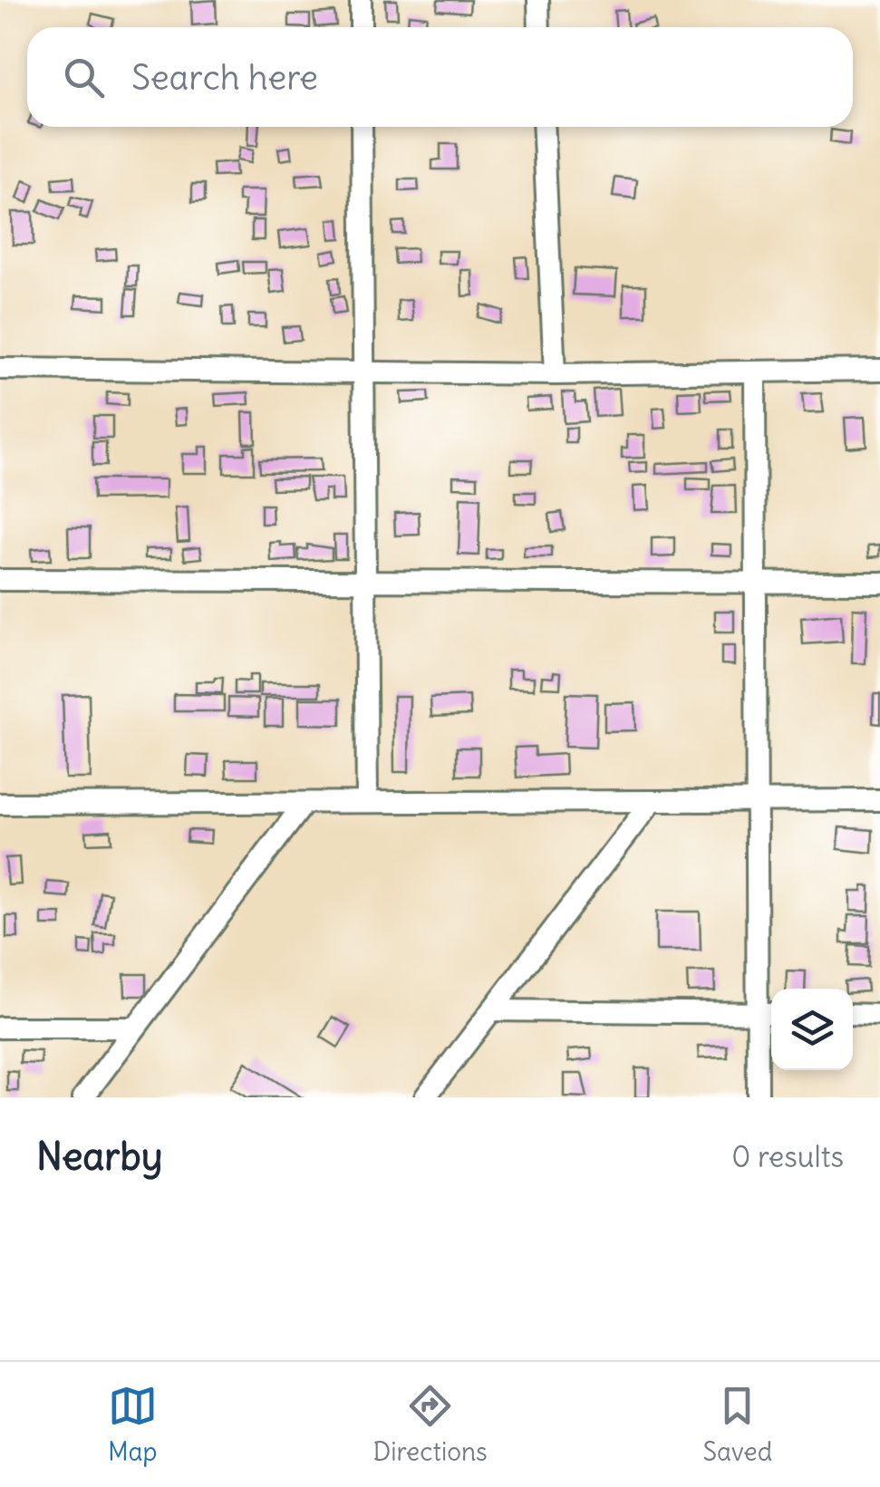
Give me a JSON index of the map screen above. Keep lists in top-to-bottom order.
{
  "page": {
    "search": "Search here",
    "heading": ["Nearby", "0 results"],
    "nav": ["Map", "Directions", "Saved"]
  }
}
